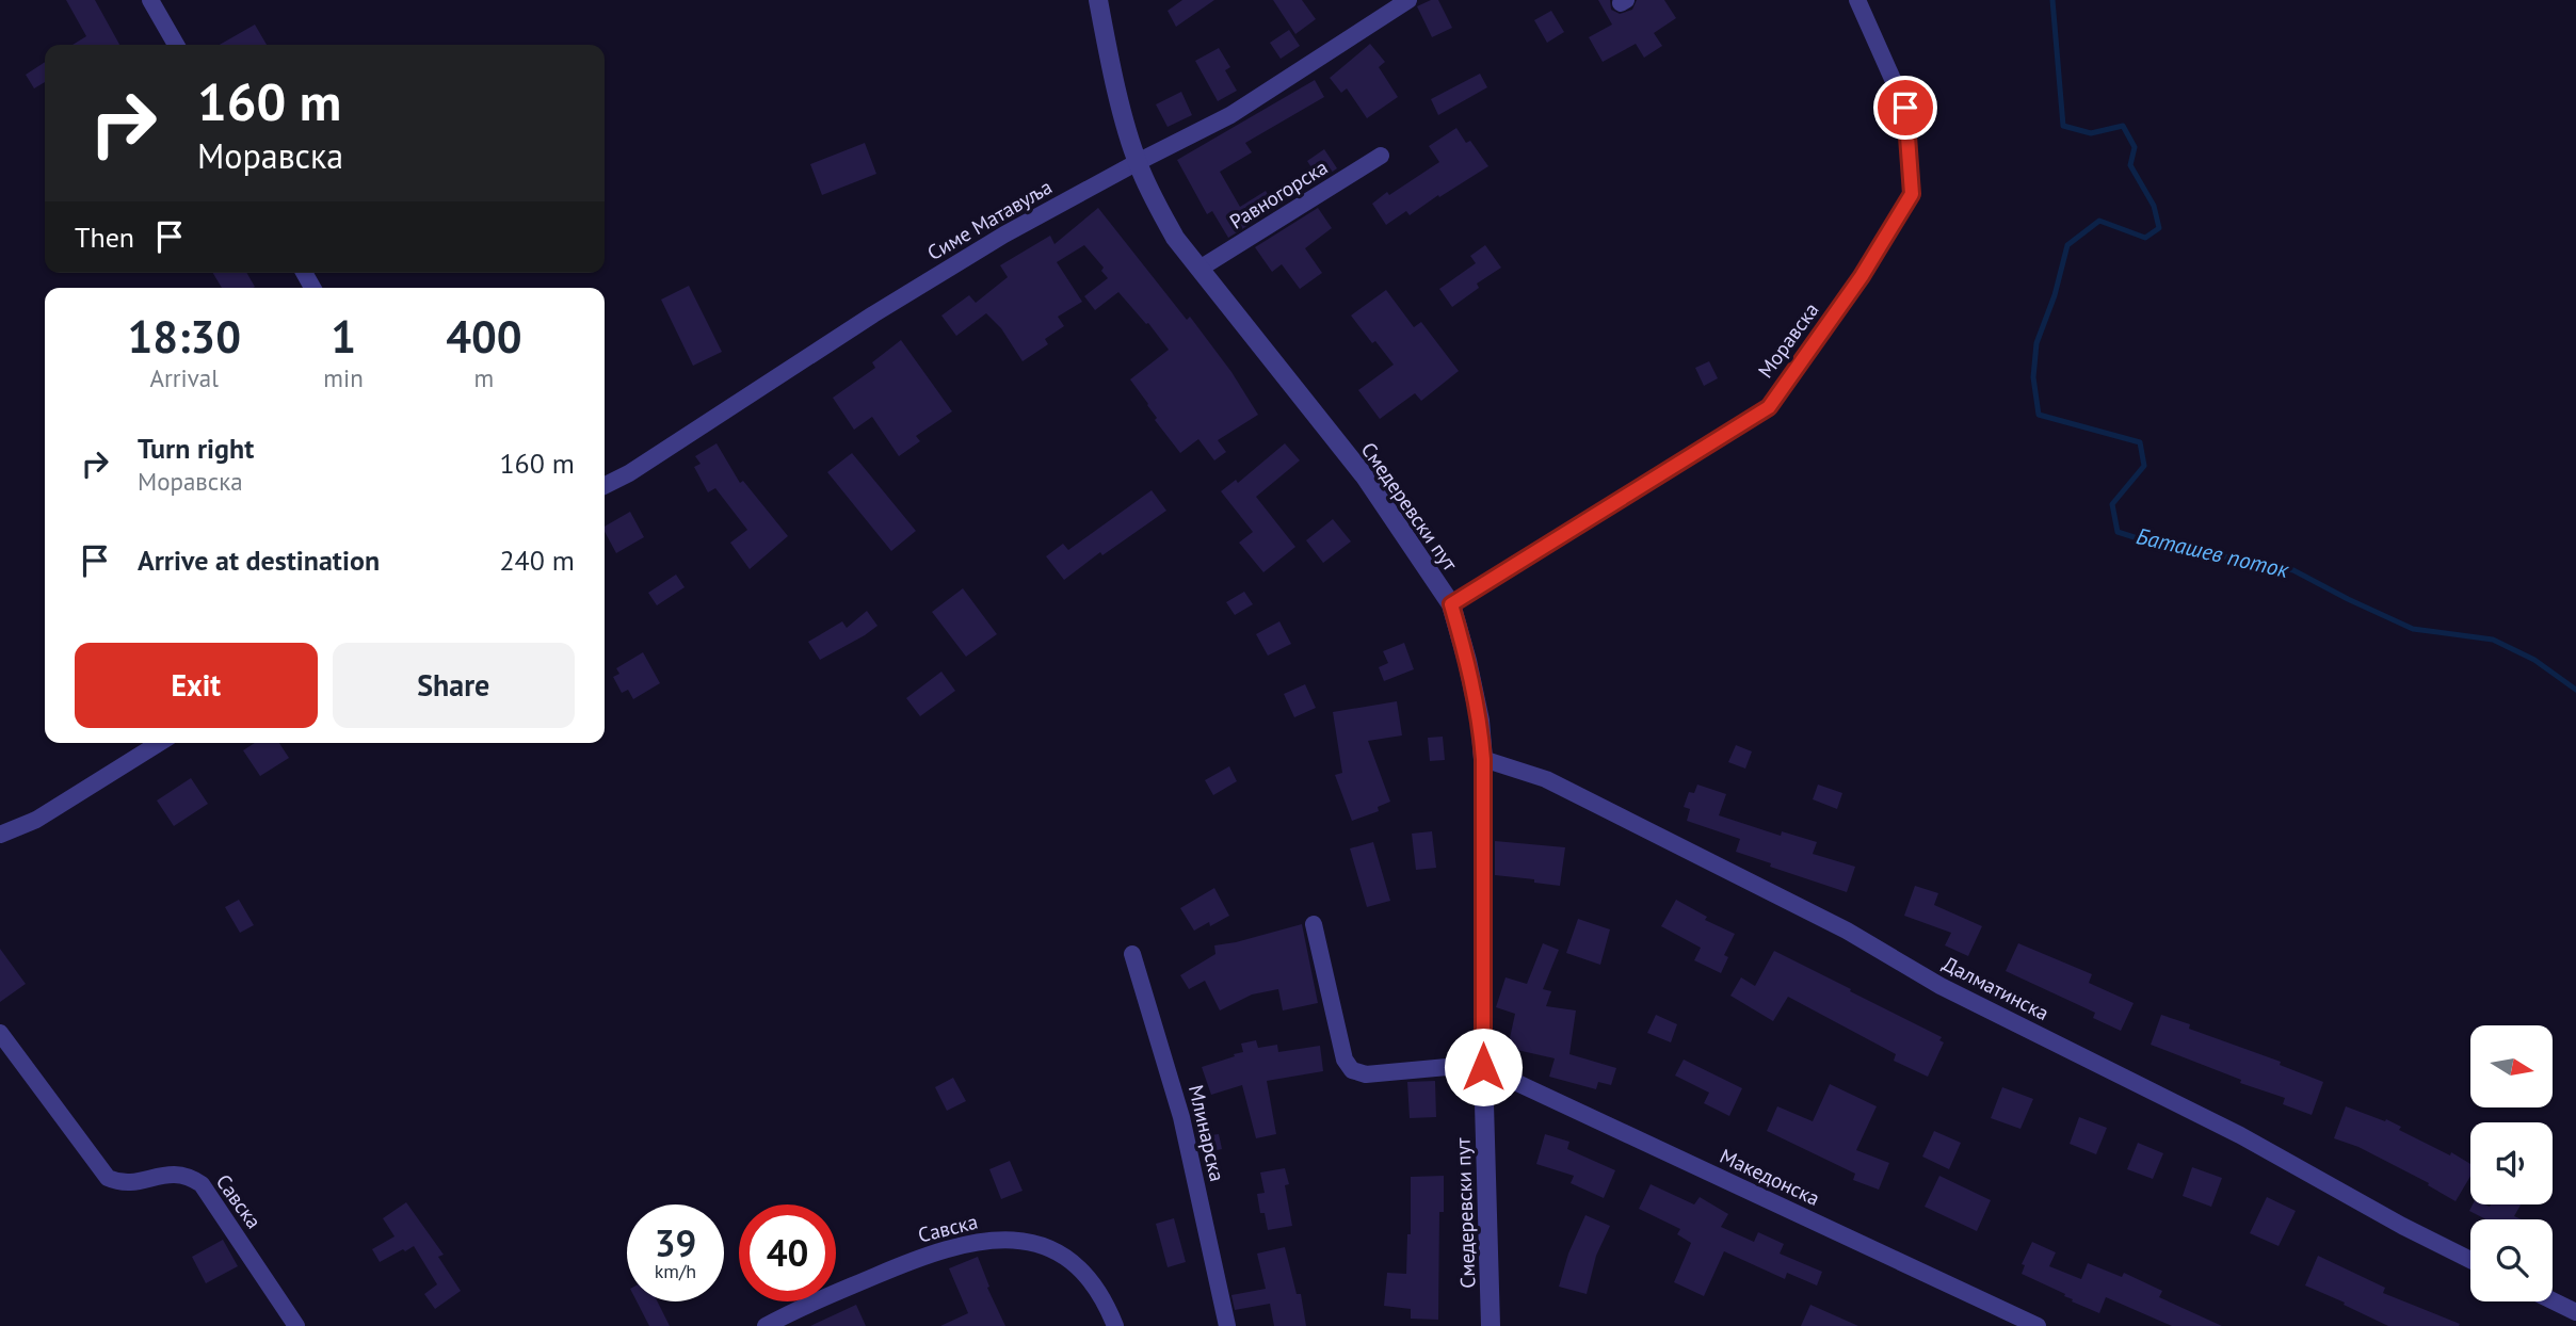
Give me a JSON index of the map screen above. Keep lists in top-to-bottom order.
{
  "streets": {
    "street": [
      "Равногорска",
      "Симе Матавуља",
      "Моравска",
      "Смедеревски пут",
      "Далматинска",
      "Млинарска",
      "Македонска",
      "Савска"
    ]
  },
  "crossings": [
    ["Равногорска", "Смедеревски пут"],
    ["Симе Матавуља", "Смедеревски пут"],
    ["Моравска", "Смедеревски пут"],
    ["Смедеревски пут", "Далматинска"],
    ["Смедеревски пут", "Македонска"]
  ],
  "water": ["Баташев поток"],
  "north": "right",
  "page": {
    "turn": ["160 m", "Моравска"],
    "then": "Then",
    "eta": [
      "18:30",
      "Arrival",
      "1",
      "min",
      "400",
      "m"
    ],
    "list": [
      {
        "name": "Turn right",
        "note": "Моравска",
        "value": "160 m"
      },
      {
        "name": "Arrive at destination",
        "value": "240 m"
      }
    ],
    "buttons": ["Exit", "Share"],
    "speed": "39 km/h",
    "limit": "40"
  }
}
